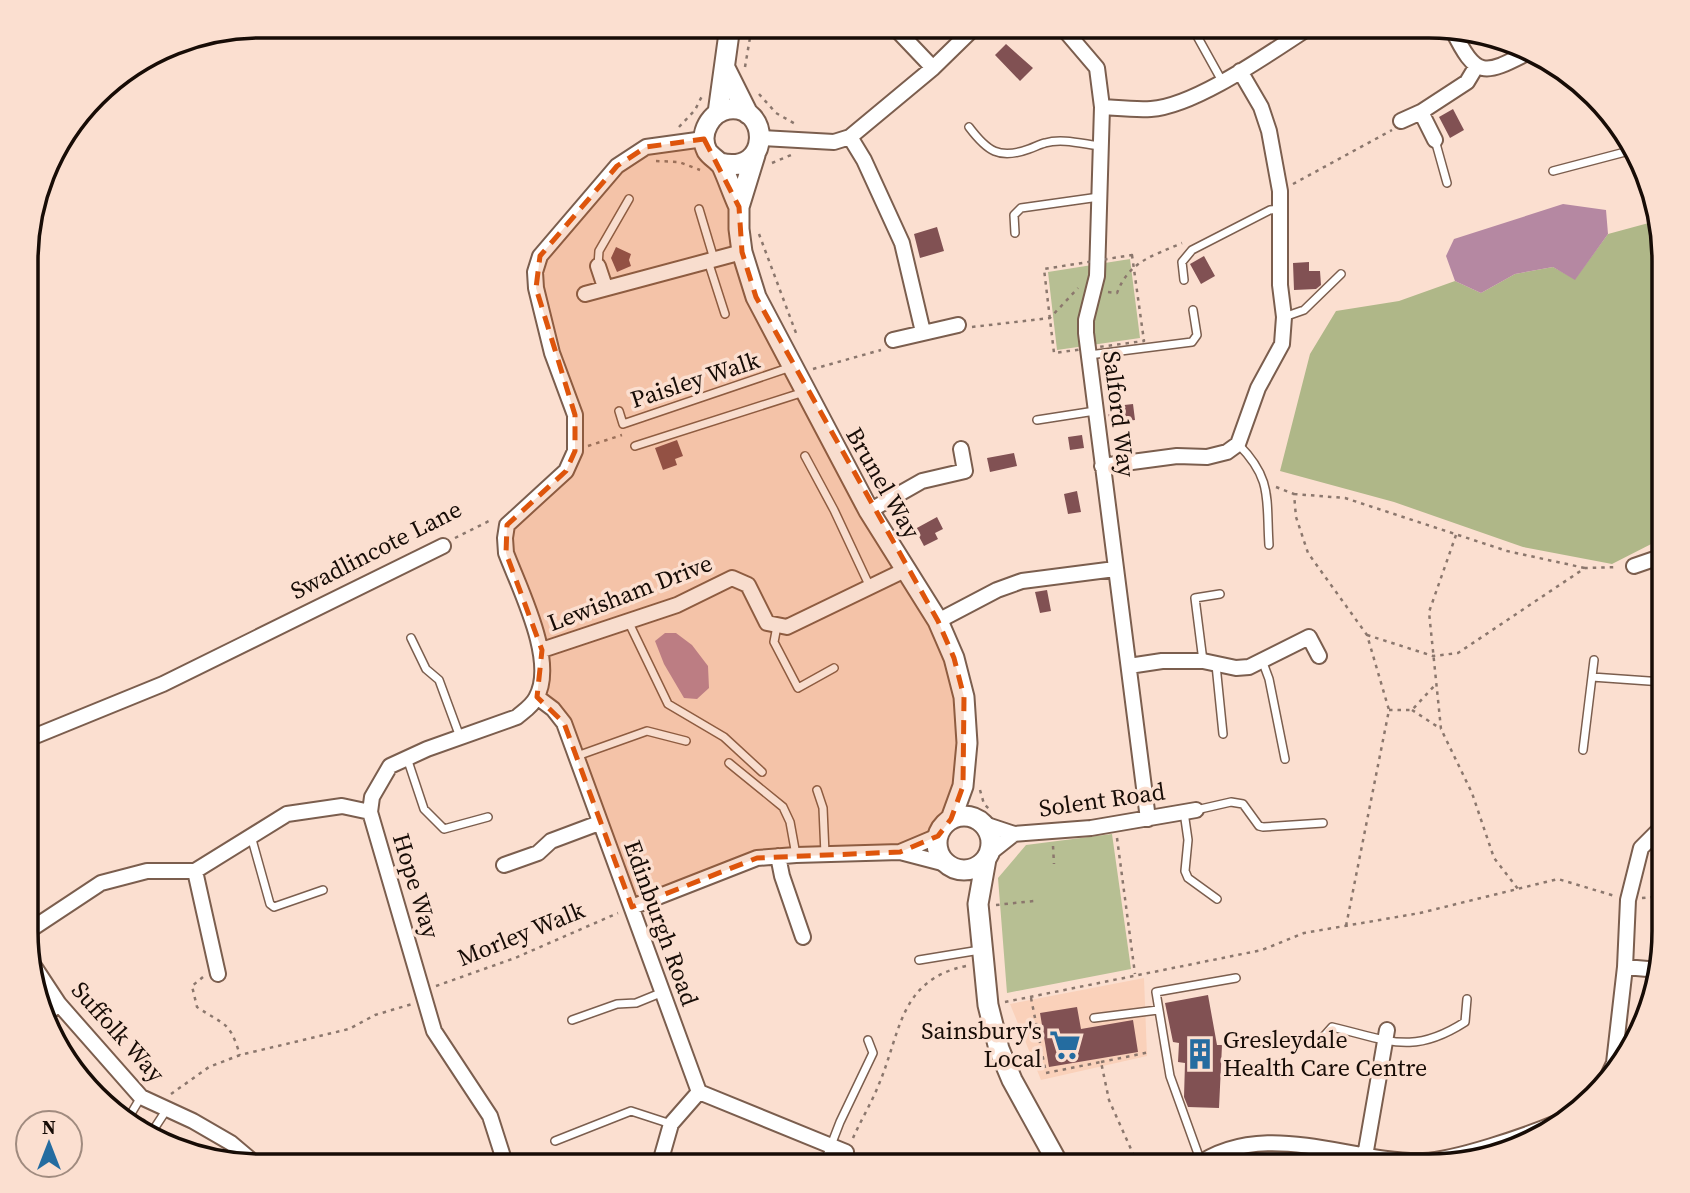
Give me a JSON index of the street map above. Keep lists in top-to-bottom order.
{
  "streets": {
    "street": [
      "Salford Way",
      "Brunel Way",
      "Swadlincote Lane",
      "Lewisham Drive",
      "Solent Road",
      "Hope Way",
      "Edinburgh Road",
      "Suffolk Way"
    ],
    "lane": ["Paisley Walk"],
    "path": ["Morley Walk"]
  },
  "crossings": [
    ["Paisley Walk", "Brunel Way"],
    ["Salford Way", "Solent Road"],
    ["Brunel Way", "Solent Road"],
    ["Hope Way", "Edinburgh Road"],
    ["Hope Way", "Morley Walk"],
    ["Edinburgh Road", "Morley Walk"],
    ["Morley Walk", "Suffolk Way"]
  ],
  "places": {
    "supermarket": ["Sainsbury's Local"],
    "building": ["Gresleydale Health Care Centre"]
  },
  "north": "top"
}
